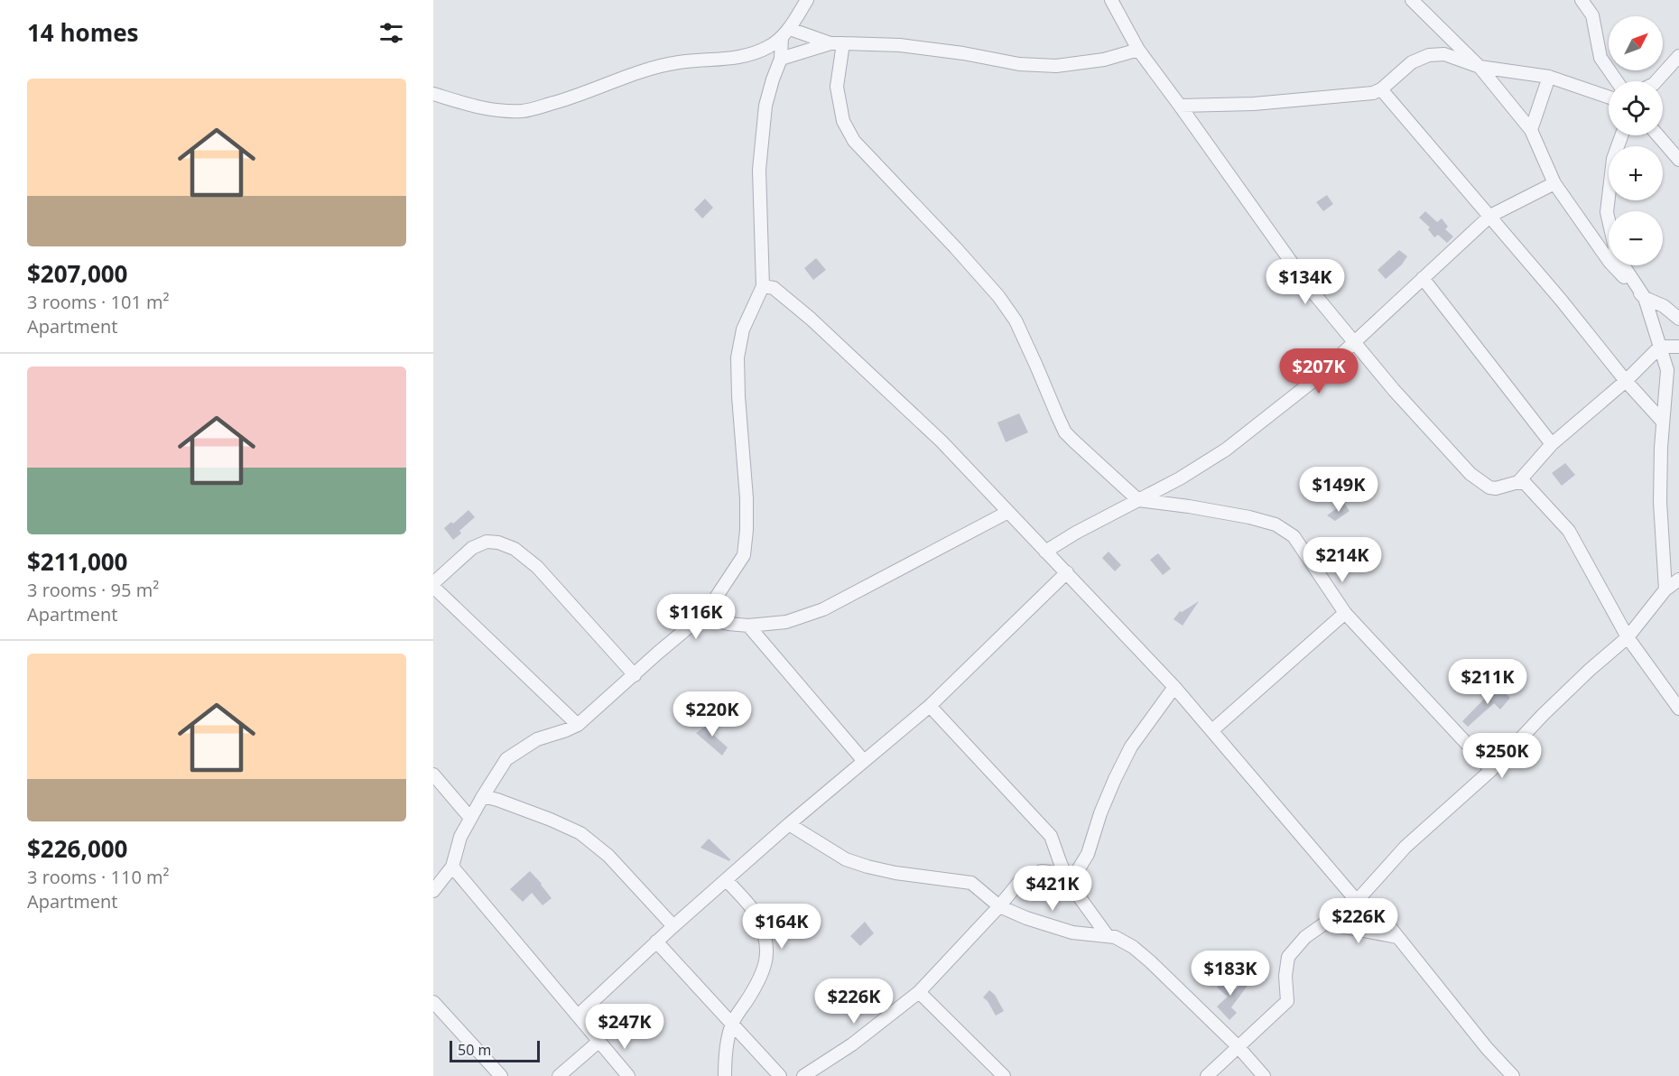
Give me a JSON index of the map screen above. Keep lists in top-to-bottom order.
{
  "scale_bar": "50 m",
  "north": "top right",
  "page": {
    "heading": "14 homes",
    "map_buttons": ["+", "−"],
    "list": [
      {
        "name": "$207,000",
        "note": "3 rooms · 101 m² · Apartment"
      },
      {
        "name": "$211,000",
        "note": "3 rooms · 95 m² · Apartment"
      },
      {
        "name": "$226,000",
        "note": "3 rooms · 110 m² · Apartment"
      }
    ],
    "price": [
      "$134K",
      "$207K",
      "$149K",
      "$214K",
      "$116K",
      "$211K",
      "$220K",
      "$250K",
      "$421K",
      "$226K",
      "$164K",
      "$183K",
      "$226K",
      "$247K"
    ],
    "scale": "50 m"
  }
}
